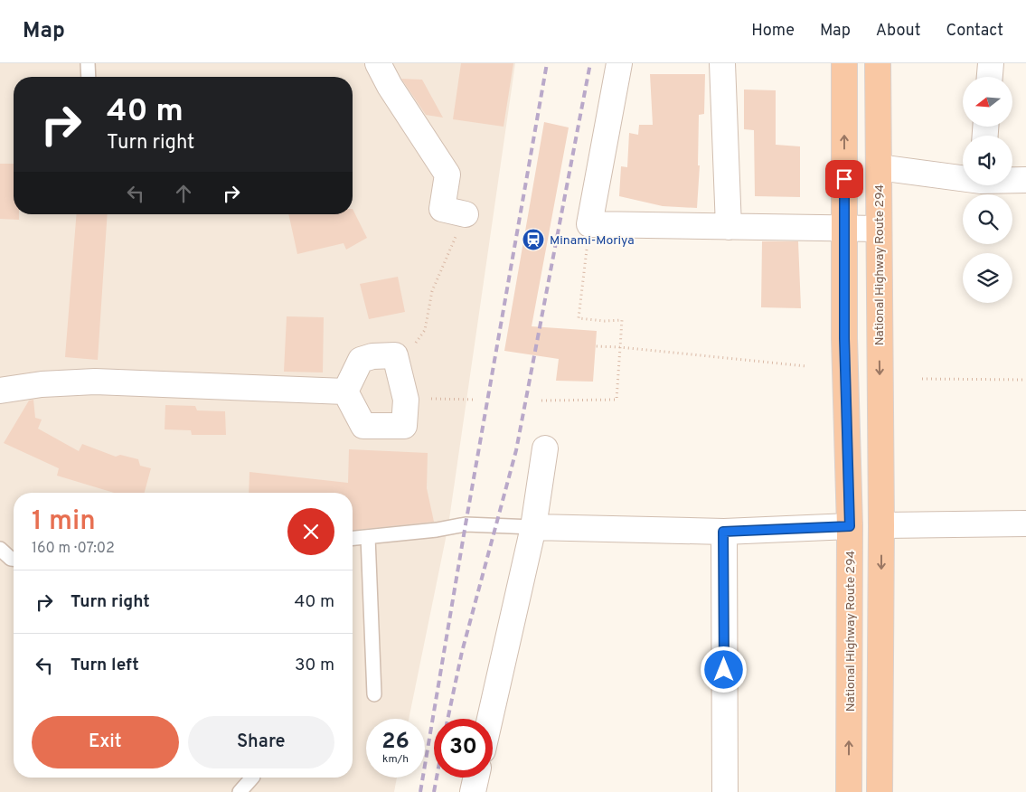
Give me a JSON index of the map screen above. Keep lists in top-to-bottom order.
{
  "streets": {
    "highway": ["National Highway Route 294"]
  },
  "places": {
    "station": ["Minami-Moriya"]
  },
  "north": "left",
  "page": {
    "header": "Map",
    "nav": [
      "Home",
      "Map",
      "About",
      "Contact"
    ],
    "turn": ["40 m", "Turn right"],
    "heading": ["1 min", "160 m · 07:02"],
    "list": [
      {
        "name": "Turn right",
        "value": "40 m"
      },
      {
        "name": "Turn left",
        "value": "30 m"
      }
    ],
    "buttons": ["Exit", "Share"],
    "speed": "26 km/h",
    "limit": "30"
  }
}
